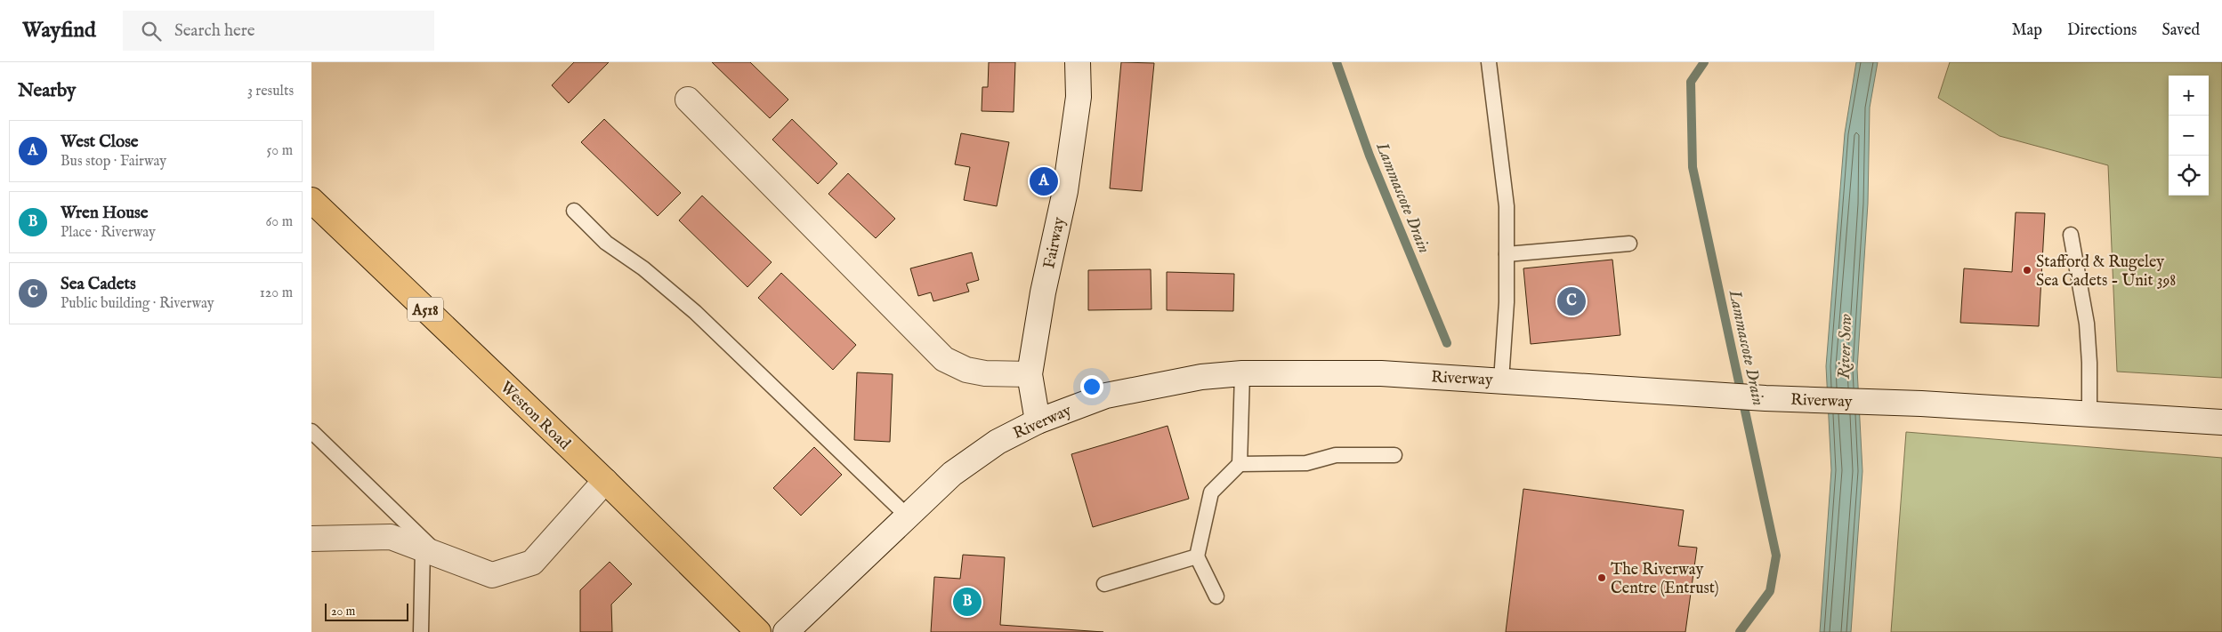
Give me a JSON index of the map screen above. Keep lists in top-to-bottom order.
{
  "streets": {
    "highway": ["A518", "Weston Road"],
    "street": ["Fairway", "Riverway"]
  },
  "crossings": [
    ["Fairway", "Riverway"]
  ],
  "water": ["Lammascote Drain", "River Sow"],
  "places": ["Stafford & Rugeley Sea Cadets - Unit 398", "The Riverway Centre (Entrust)"],
  "scale_bar": "20 m",
  "page": {
    "header": "Wayfind",
    "search": "Search here",
    "nav": ["Map", "Directions", "Saved"],
    "heading": ["Nearby", "3 results"],
    "map_buttons": ["+", "−"],
    "list": [
      {
        "mark": "A",
        "name": "West Close",
        "note": "Bus stop · Fairway",
        "value": "50 m"
      },
      {
        "mark": "B",
        "name": "Wren House",
        "note": "Place · Riverway",
        "value": "60 m"
      },
      {
        "mark": "C",
        "name": "Sea Cadets",
        "note": "Public building · Riverway",
        "value": "120 m"
      }
    ],
    "pins": ["A", "C", "B"],
    "scale": "20 m"
  }
}
